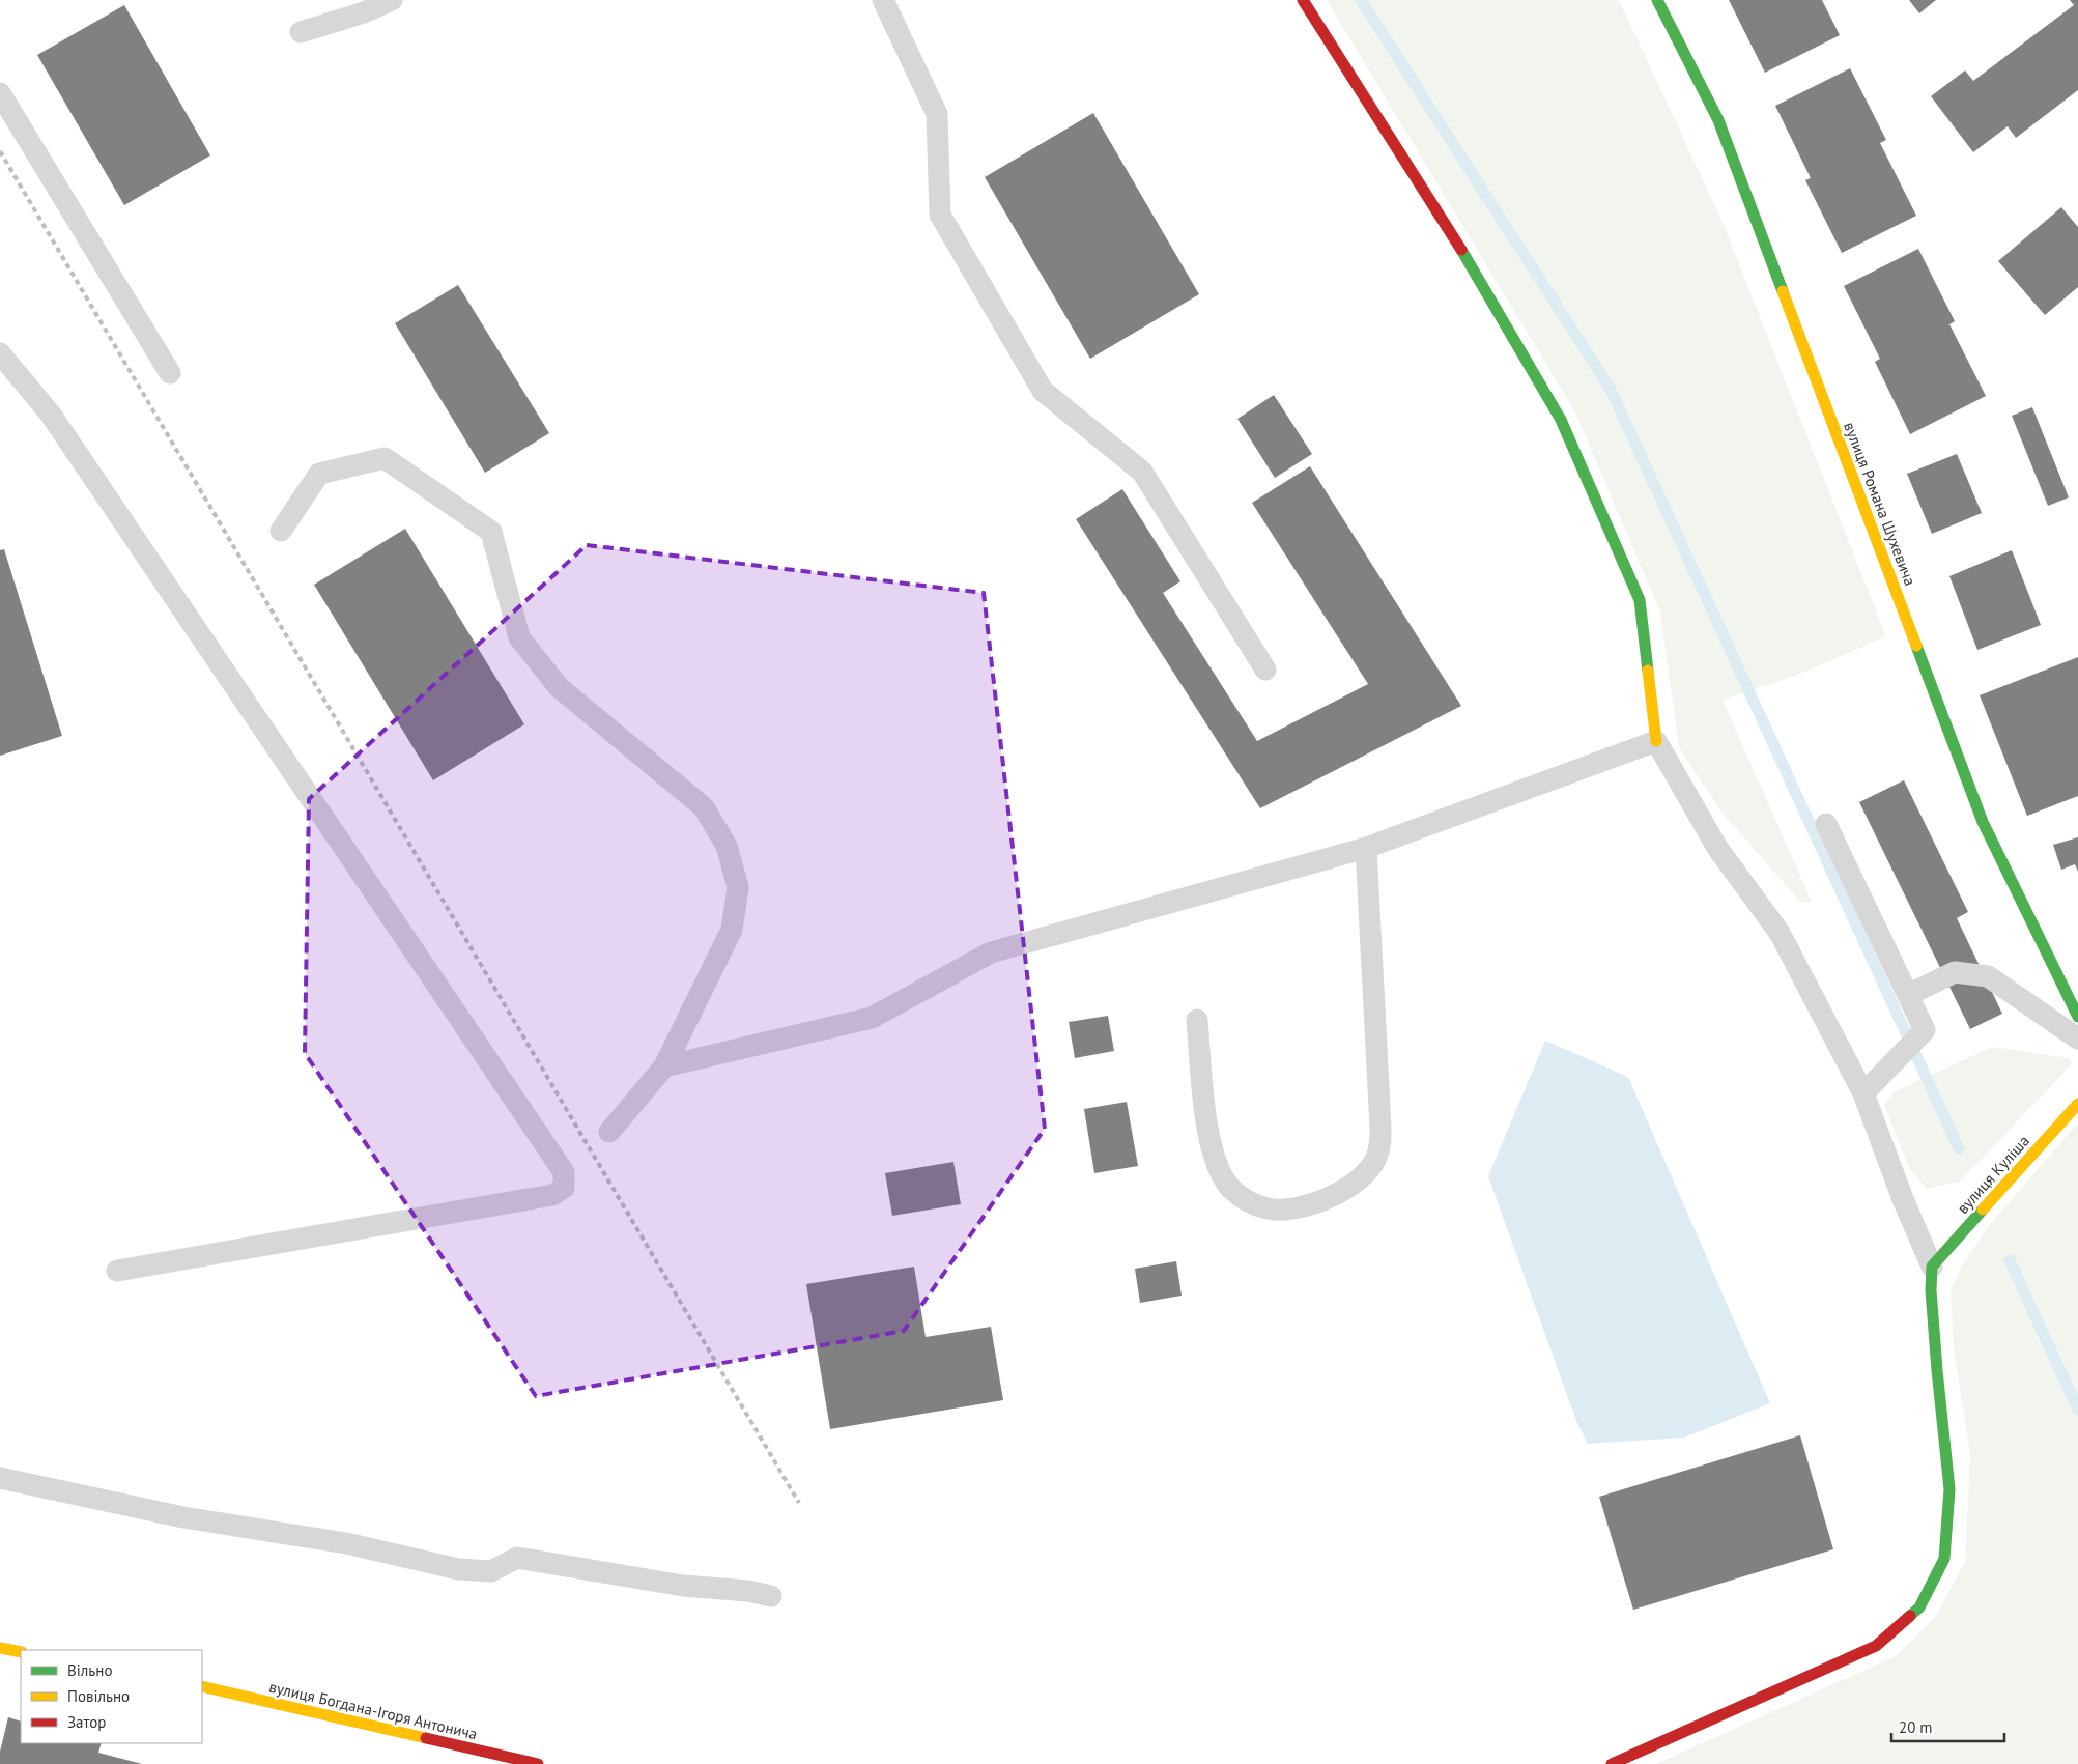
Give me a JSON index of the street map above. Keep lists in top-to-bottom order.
{
  "streets": {
    "street": ["вулиця Романа Шухевича", "вулиця Куліша", "вулиця Богдана-Ігоря Антонича"]
  },
  "legend": ["Вільно", "Повільно", "Затор"],
  "scale_bar": "20 m"
}
